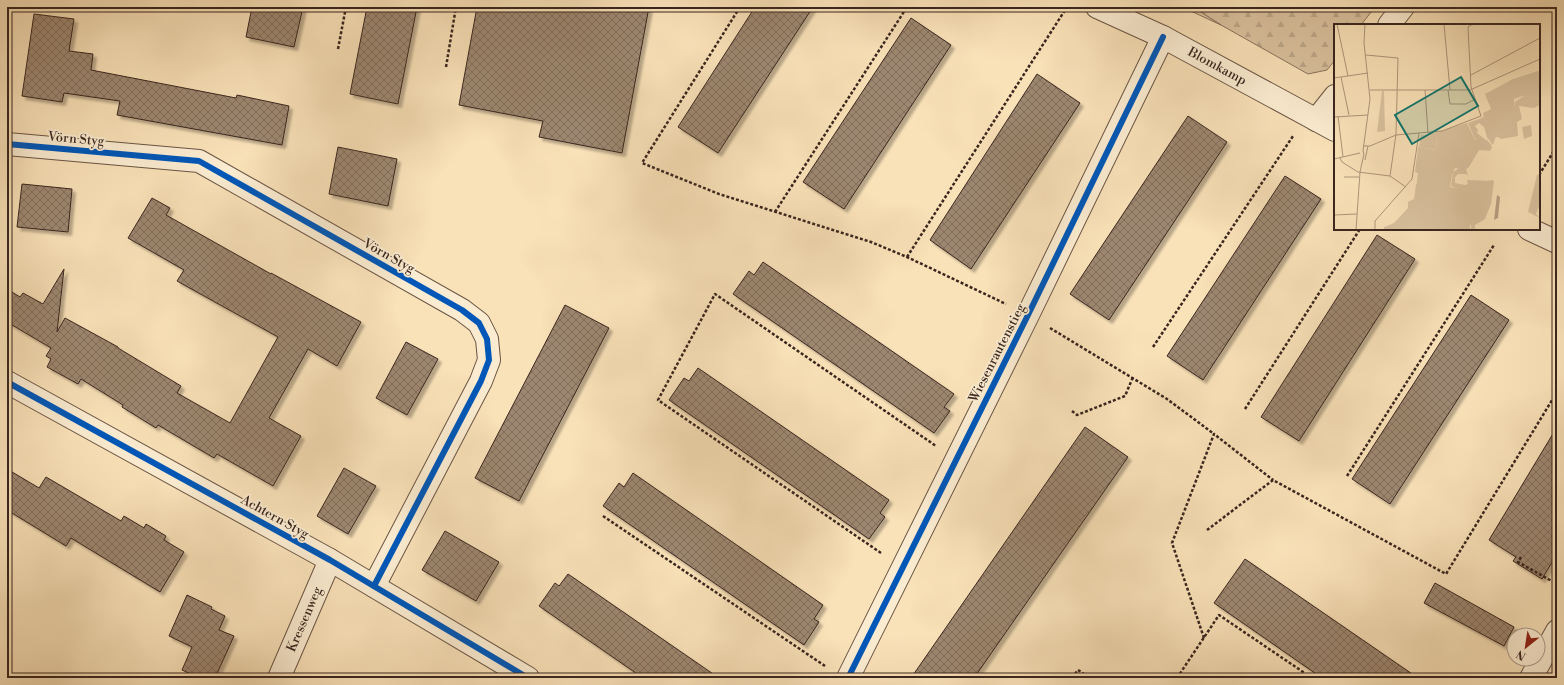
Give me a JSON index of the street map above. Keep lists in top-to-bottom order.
{
  "streets": {
    "street": [
      "Blomkamp",
      "Vörn Styg",
      "Wiesenrautenstieg",
      "Achtern Styg",
      "Kressenweg"
    ]
  },
  "crossings": [
    ["Blomkamp", "Wiesenrautenstieg"],
    ["Vörn Styg", "Achtern Styg"],
    ["Achtern Styg", "Kressenweg"]
  ],
  "north": "bottom left"
}
